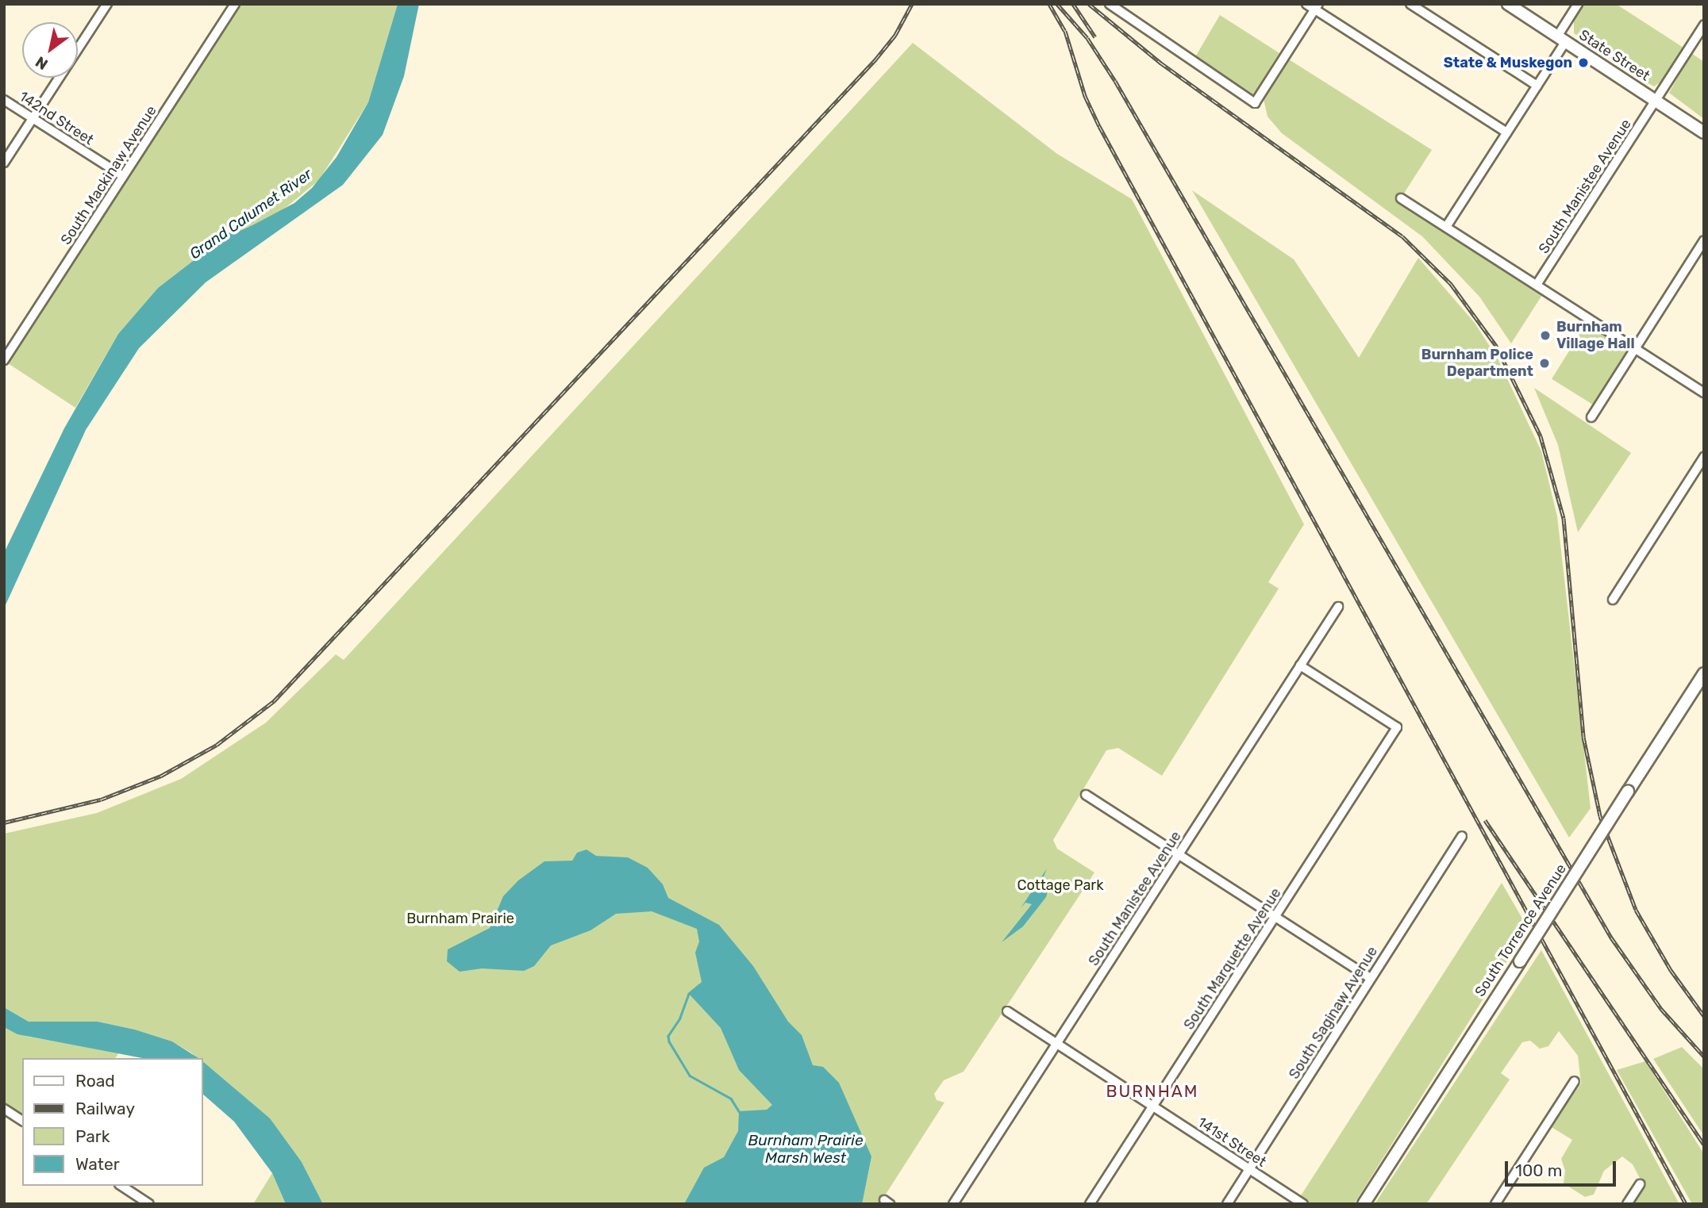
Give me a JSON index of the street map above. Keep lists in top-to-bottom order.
{
  "streets": {
    "main road": ["State Street", "South Torrence Avenue"],
    "street": [
      "142nd Street",
      "South Mackinaw Avenue",
      "South Manistee Avenue",
      "South Marquette Avenue",
      "South Saginaw Avenue",
      "141st Street"
    ]
  },
  "crossings": [
    ["State Street", "South Manistee Avenue"],
    ["142nd Street", "South Mackinaw Avenue"],
    ["South Manistee Avenue", "South Marquette Avenue"],
    ["South Manistee Avenue", "141st Street"],
    ["South Marquette Avenue", "141st Street"],
    ["South Saginaw Avenue", "141st Street"]
  ],
  "districts": ["BURNHAM"],
  "water": ["Grand Calumet River", "Burnham Prairie Marsh West"],
  "parks": ["Cottage Park", "Burnham Prairie"],
  "places": ["State & Muskegon", "Burnham Village Hall", "Burnham Police Department"],
  "legend": [
    "Road",
    "Railway",
    "Park",
    "Water"
  ],
  "scale_bar": "100 m",
  "north": "bottom left"
}
